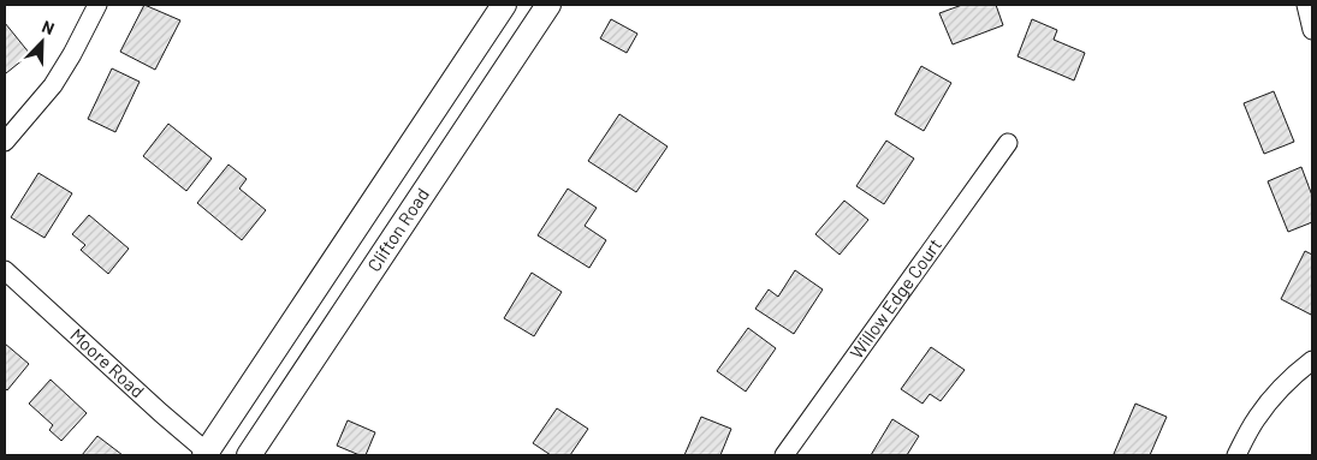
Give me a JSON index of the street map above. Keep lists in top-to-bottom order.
{
  "streets": {
    "main road": ["Clifton Road"],
    "street": ["Willow Edge Court", "Moore Road"]
  },
  "crossings": [
    ["Clifton Road", "Moore Road"]
  ],
  "north": "top right"
}
